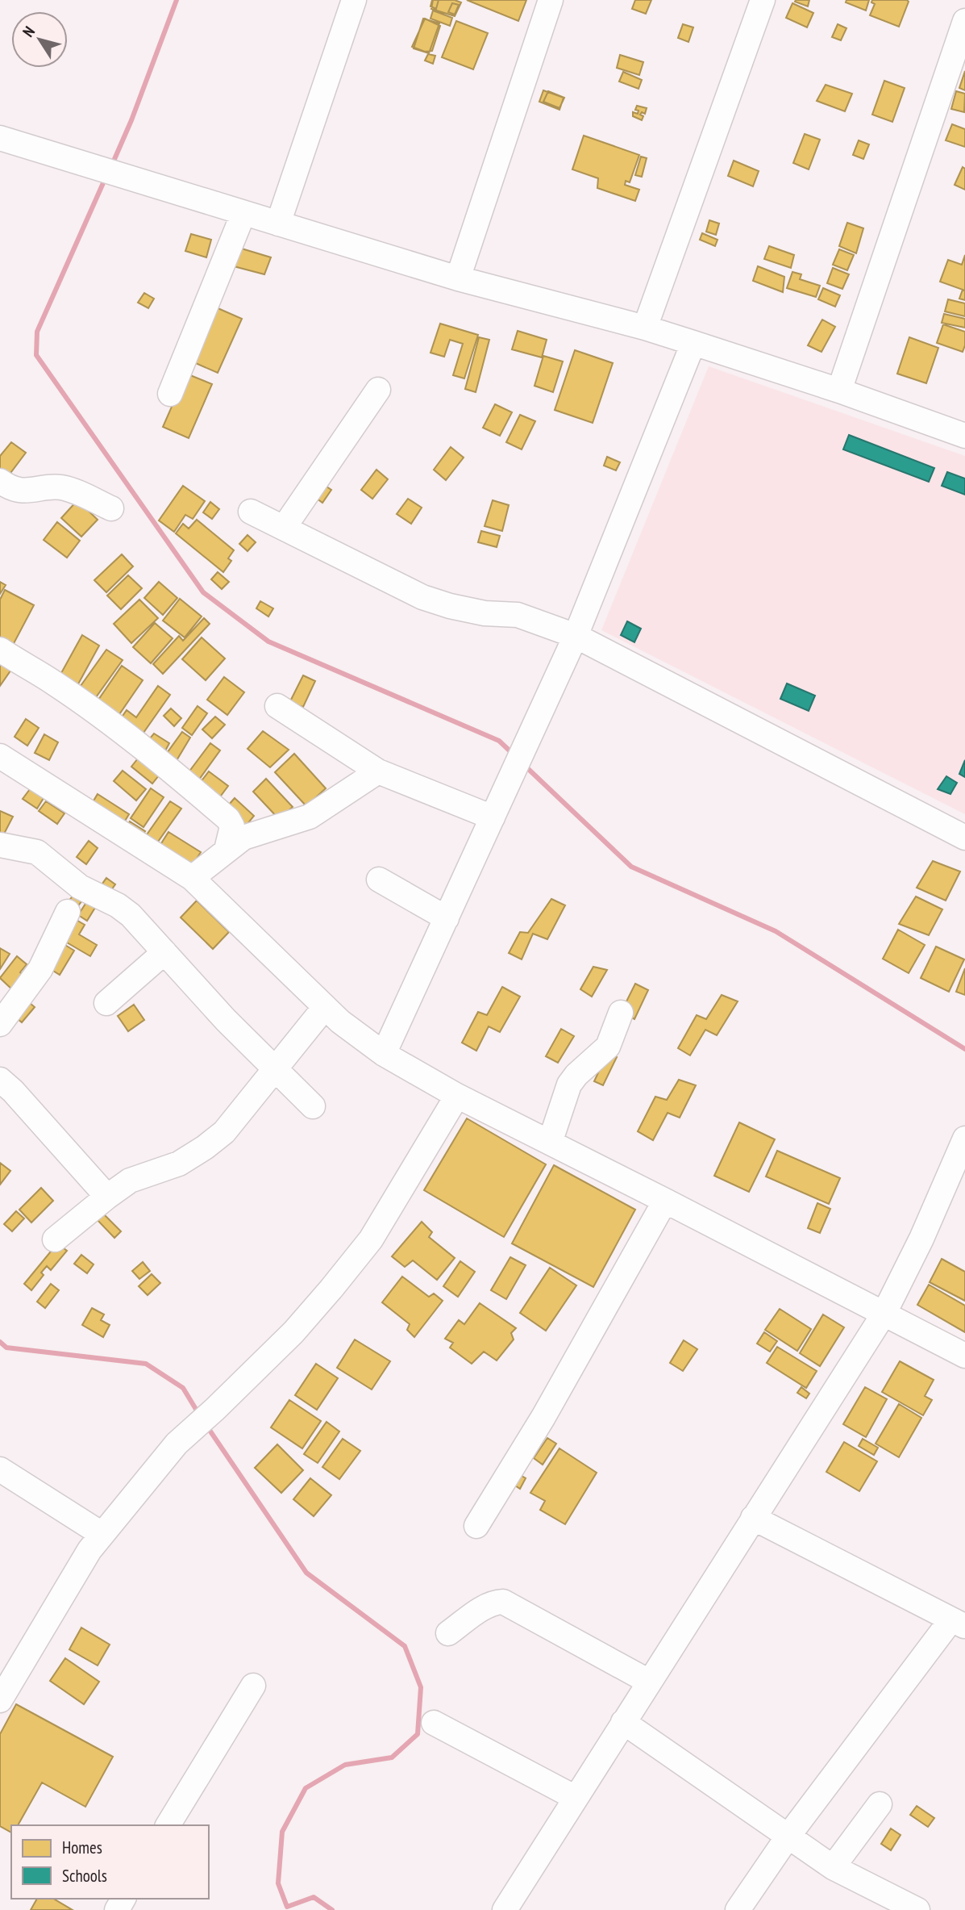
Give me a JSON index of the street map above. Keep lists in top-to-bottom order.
{
  "legend": ["Homes", "Schools"],
  "north": "top left"
}
